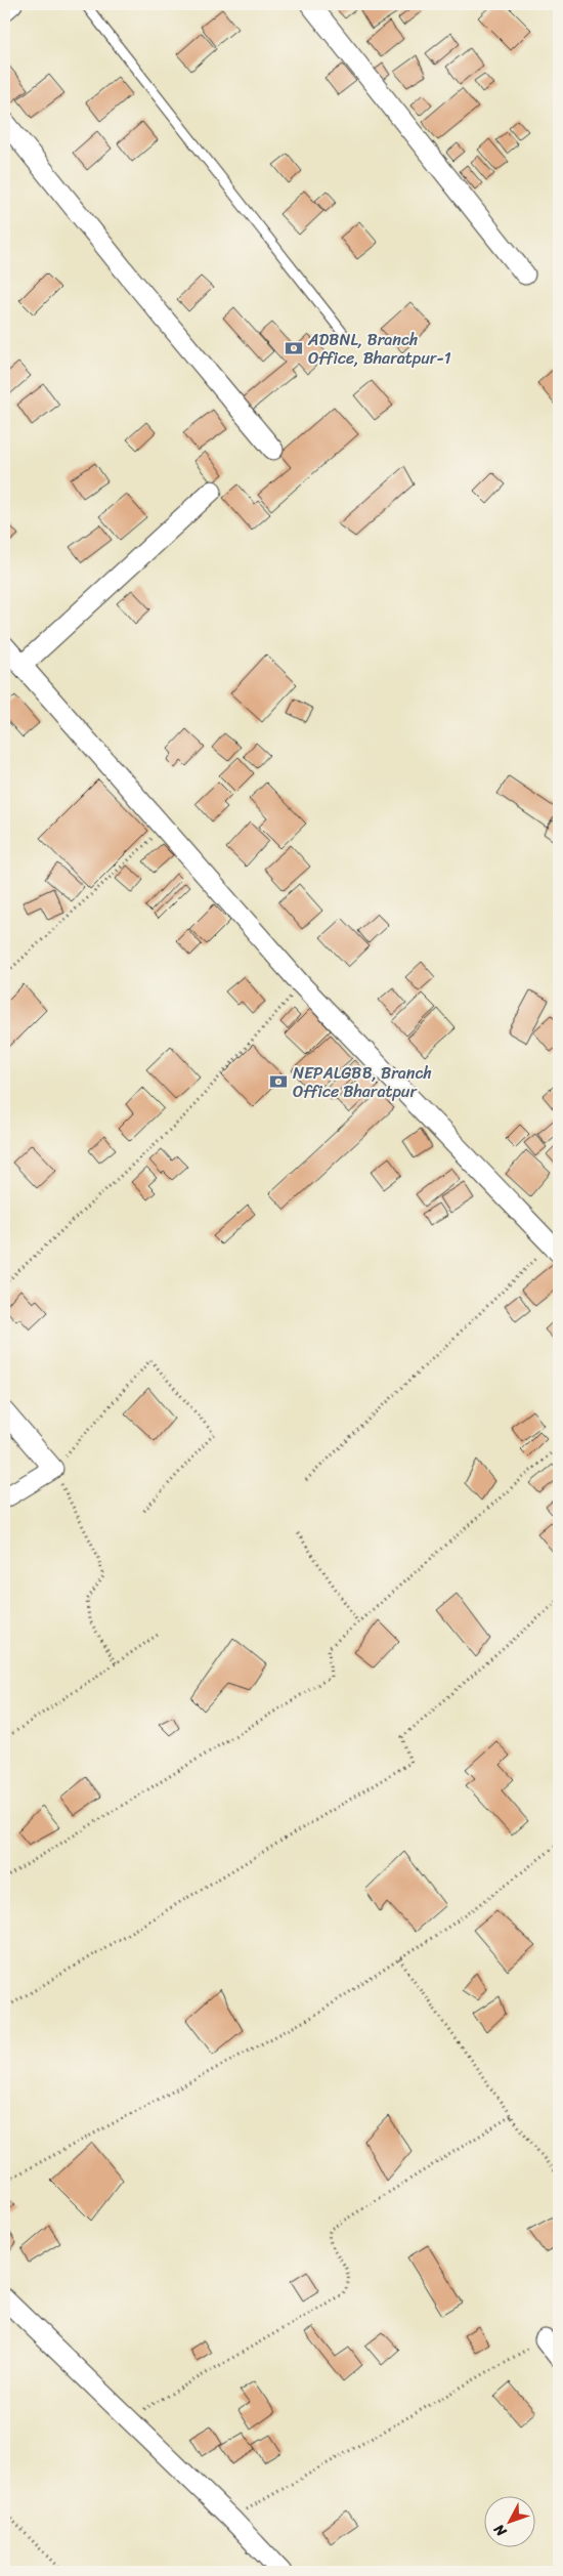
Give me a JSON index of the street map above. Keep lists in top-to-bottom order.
{
  "places": {
    "bank": ["ADBNL, Branch Office, Bharatpur-1", "NEPALGBB, Branch Office Bharatpur"]
  },
  "north": "bottom left"
}
